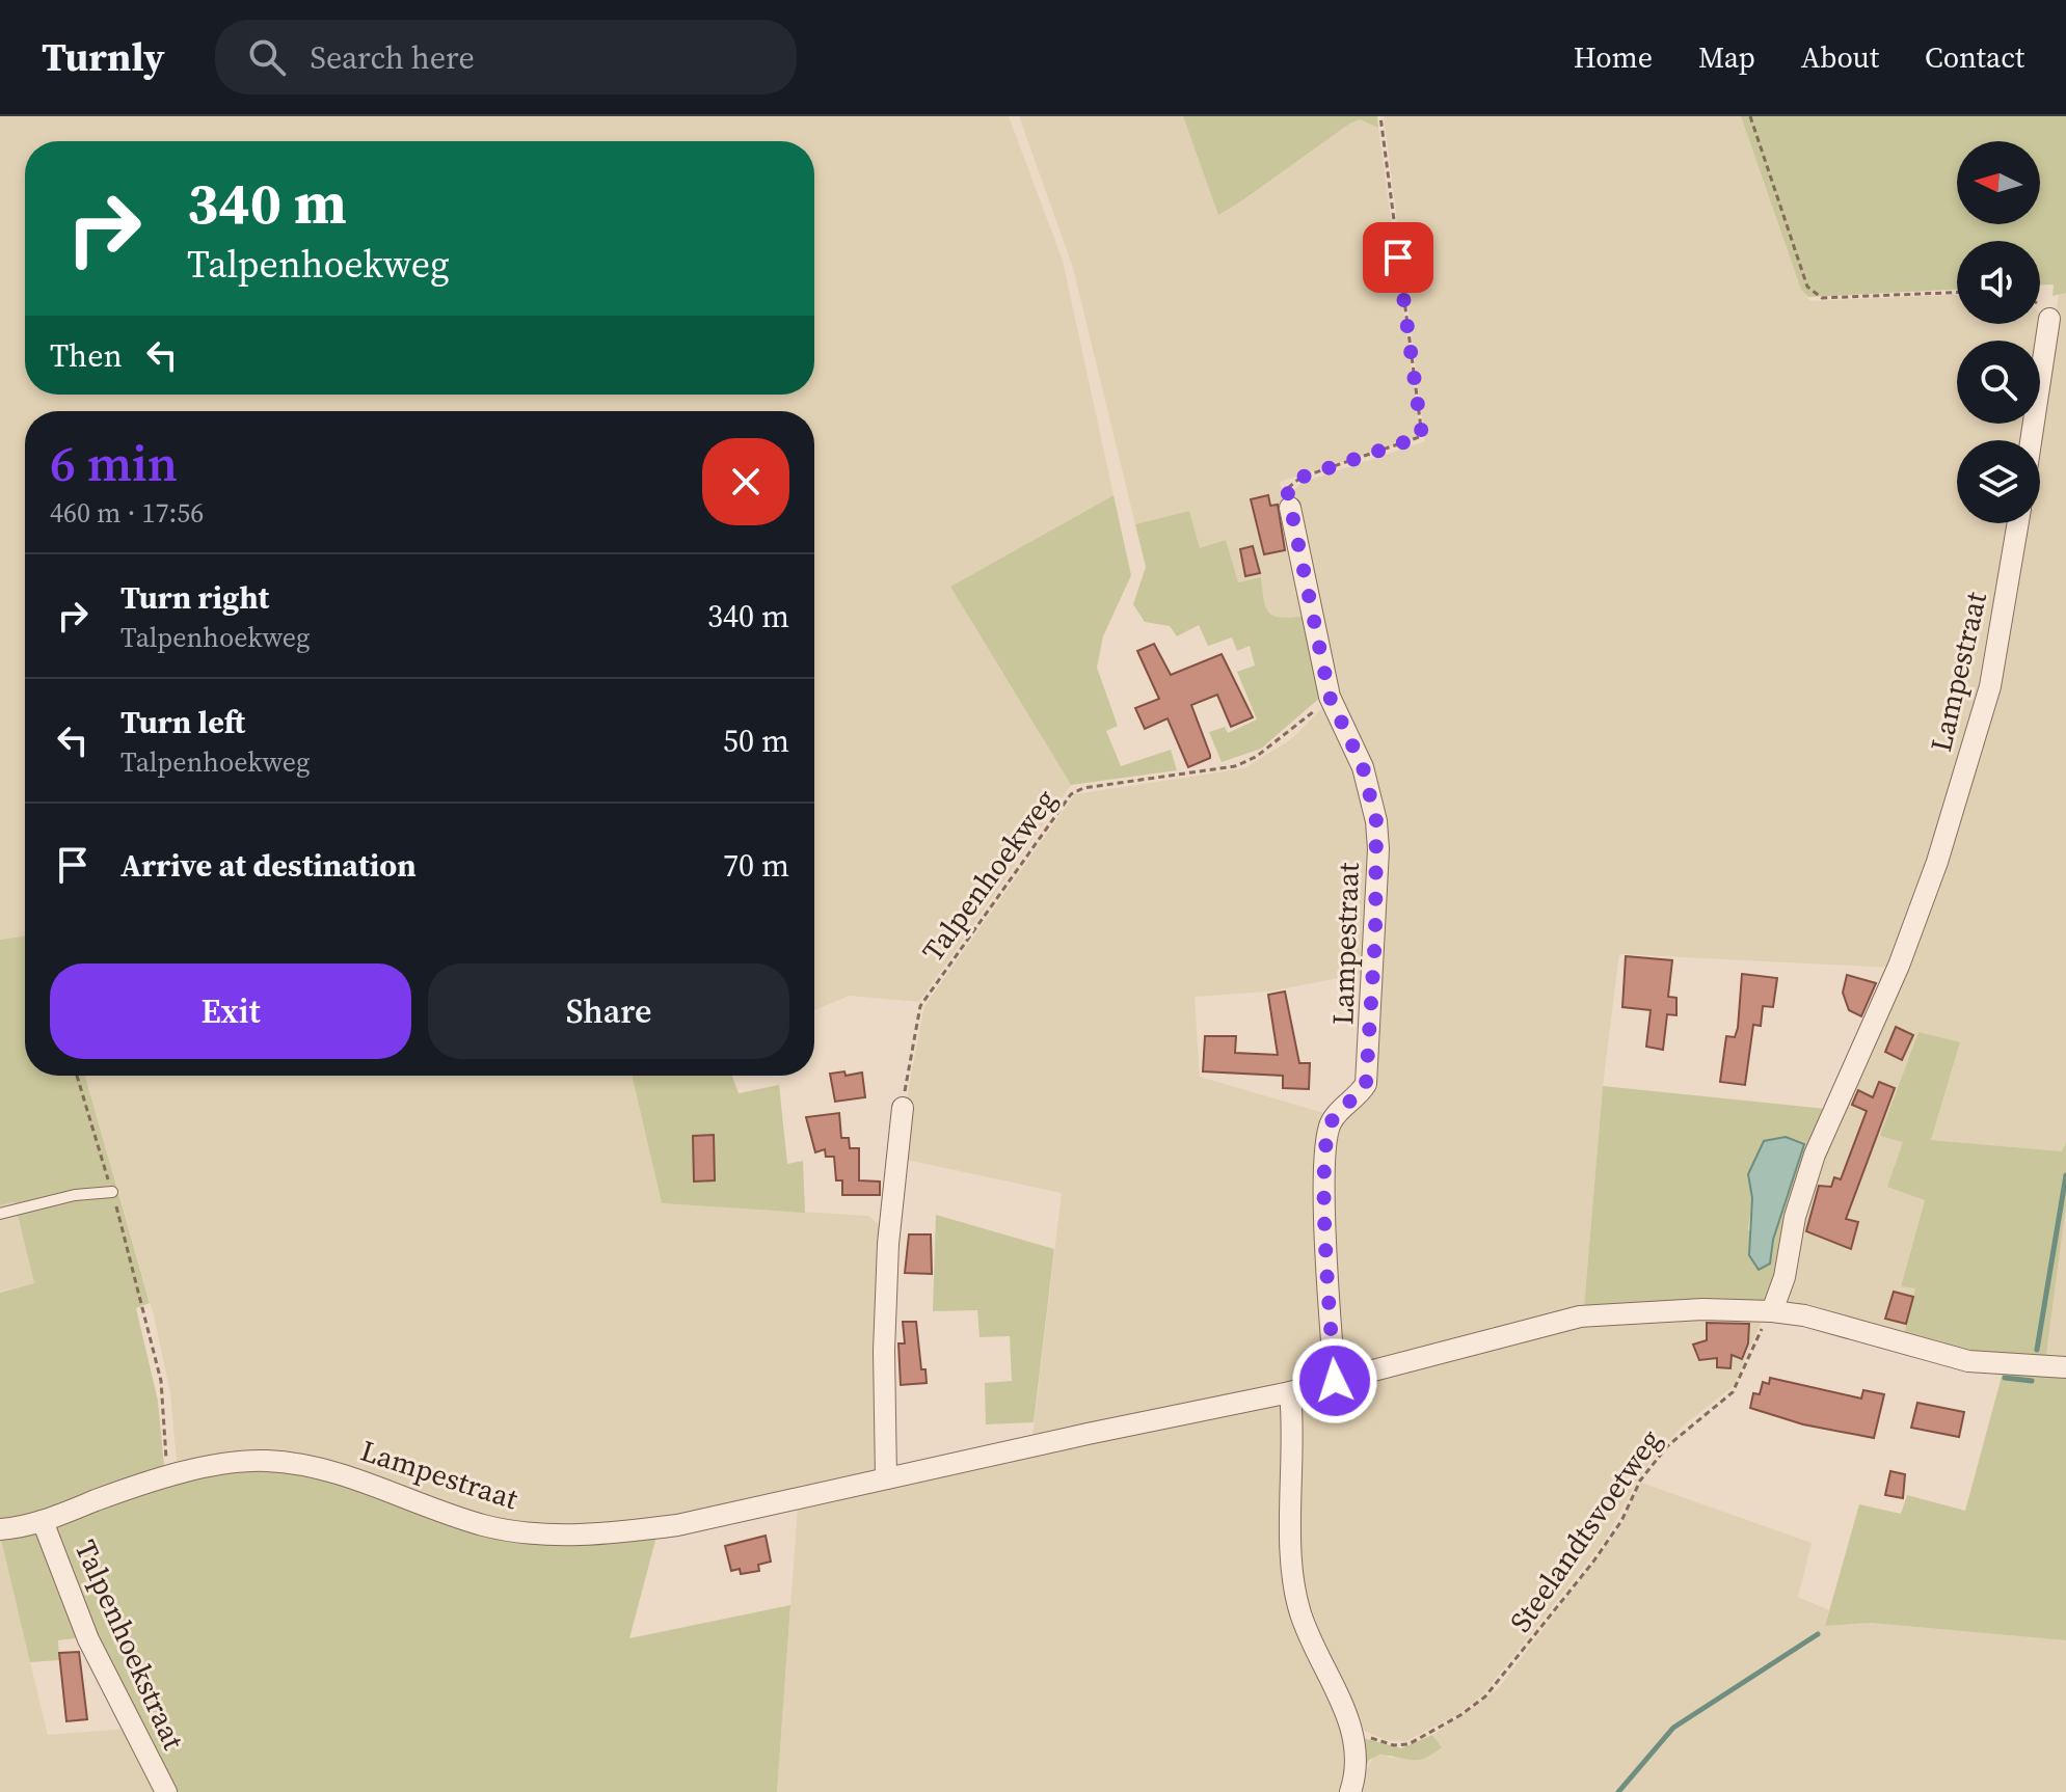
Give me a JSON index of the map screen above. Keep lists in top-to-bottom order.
{
  "streets": {
    "street": ["Lampestraat", "Talpenhoekstraat"],
    "path": ["Talpenhoekweg", "Steelandtsvoetweg"]
  },
  "crossings": [
    ["Lampestraat", "Talpenhoekweg"],
    ["Lampestraat", "Steelandtsvoetweg"],
    ["Lampestraat", "Talpenhoekstraat"]
  ],
  "north": "left",
  "page": {
    "header": "Turnly",
    "search": "Search here",
    "nav": [
      "Home",
      "Map",
      "About",
      "Contact"
    ],
    "turn": ["340 m", "Talpenhoekweg"],
    "then": "Then",
    "heading": ["6 min", "460 m · 17:56"],
    "list": [
      {
        "name": "Turn right",
        "note": "Talpenhoekweg",
        "value": "340 m"
      },
      {
        "name": "Turn left",
        "note": "Talpenhoekweg",
        "value": "50 m"
      },
      {
        "name": "Arrive at destination",
        "value": "70 m"
      }
    ],
    "buttons": ["Exit", "Share"]
  }
}
